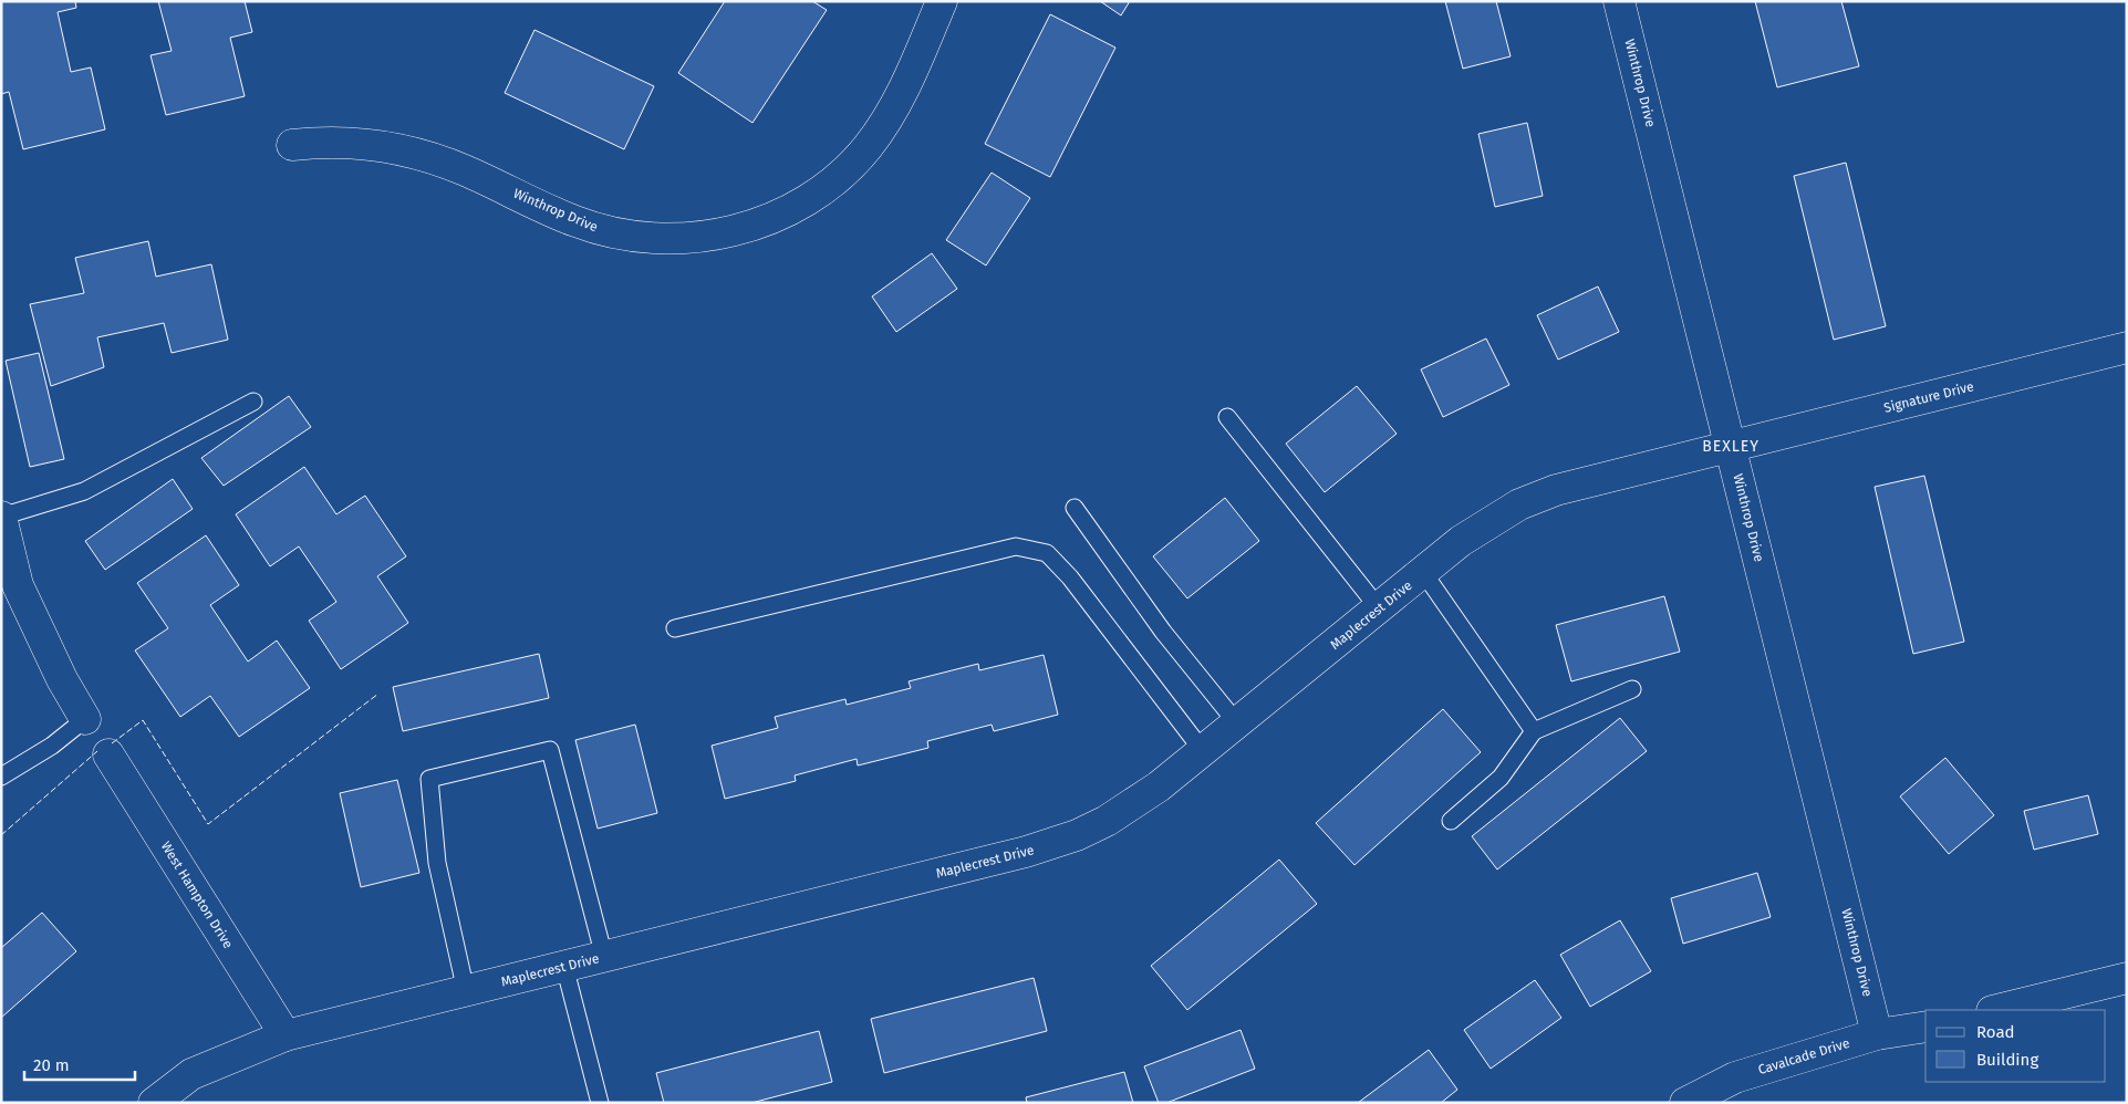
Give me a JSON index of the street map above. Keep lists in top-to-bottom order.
{
  "streets": {
    "street": [
      "Winthrop Drive",
      "Signature Drive",
      "Maplecrest Drive",
      "West Hampton Drive",
      "Cavalcade Drive"
    ]
  },
  "crossings": [
    ["Winthrop Drive", "Signature Drive"],
    ["Winthrop Drive", "Maplecrest Drive"],
    ["Winthrop Drive", "Cavalcade Drive"],
    ["Signature Drive", "Maplecrest Drive"],
    ["Maplecrest Drive", "West Hampton Drive"]
  ],
  "districts": ["BEXLEY"],
  "legend": ["Road", "Building"],
  "scale_bar": "20 m"
}
